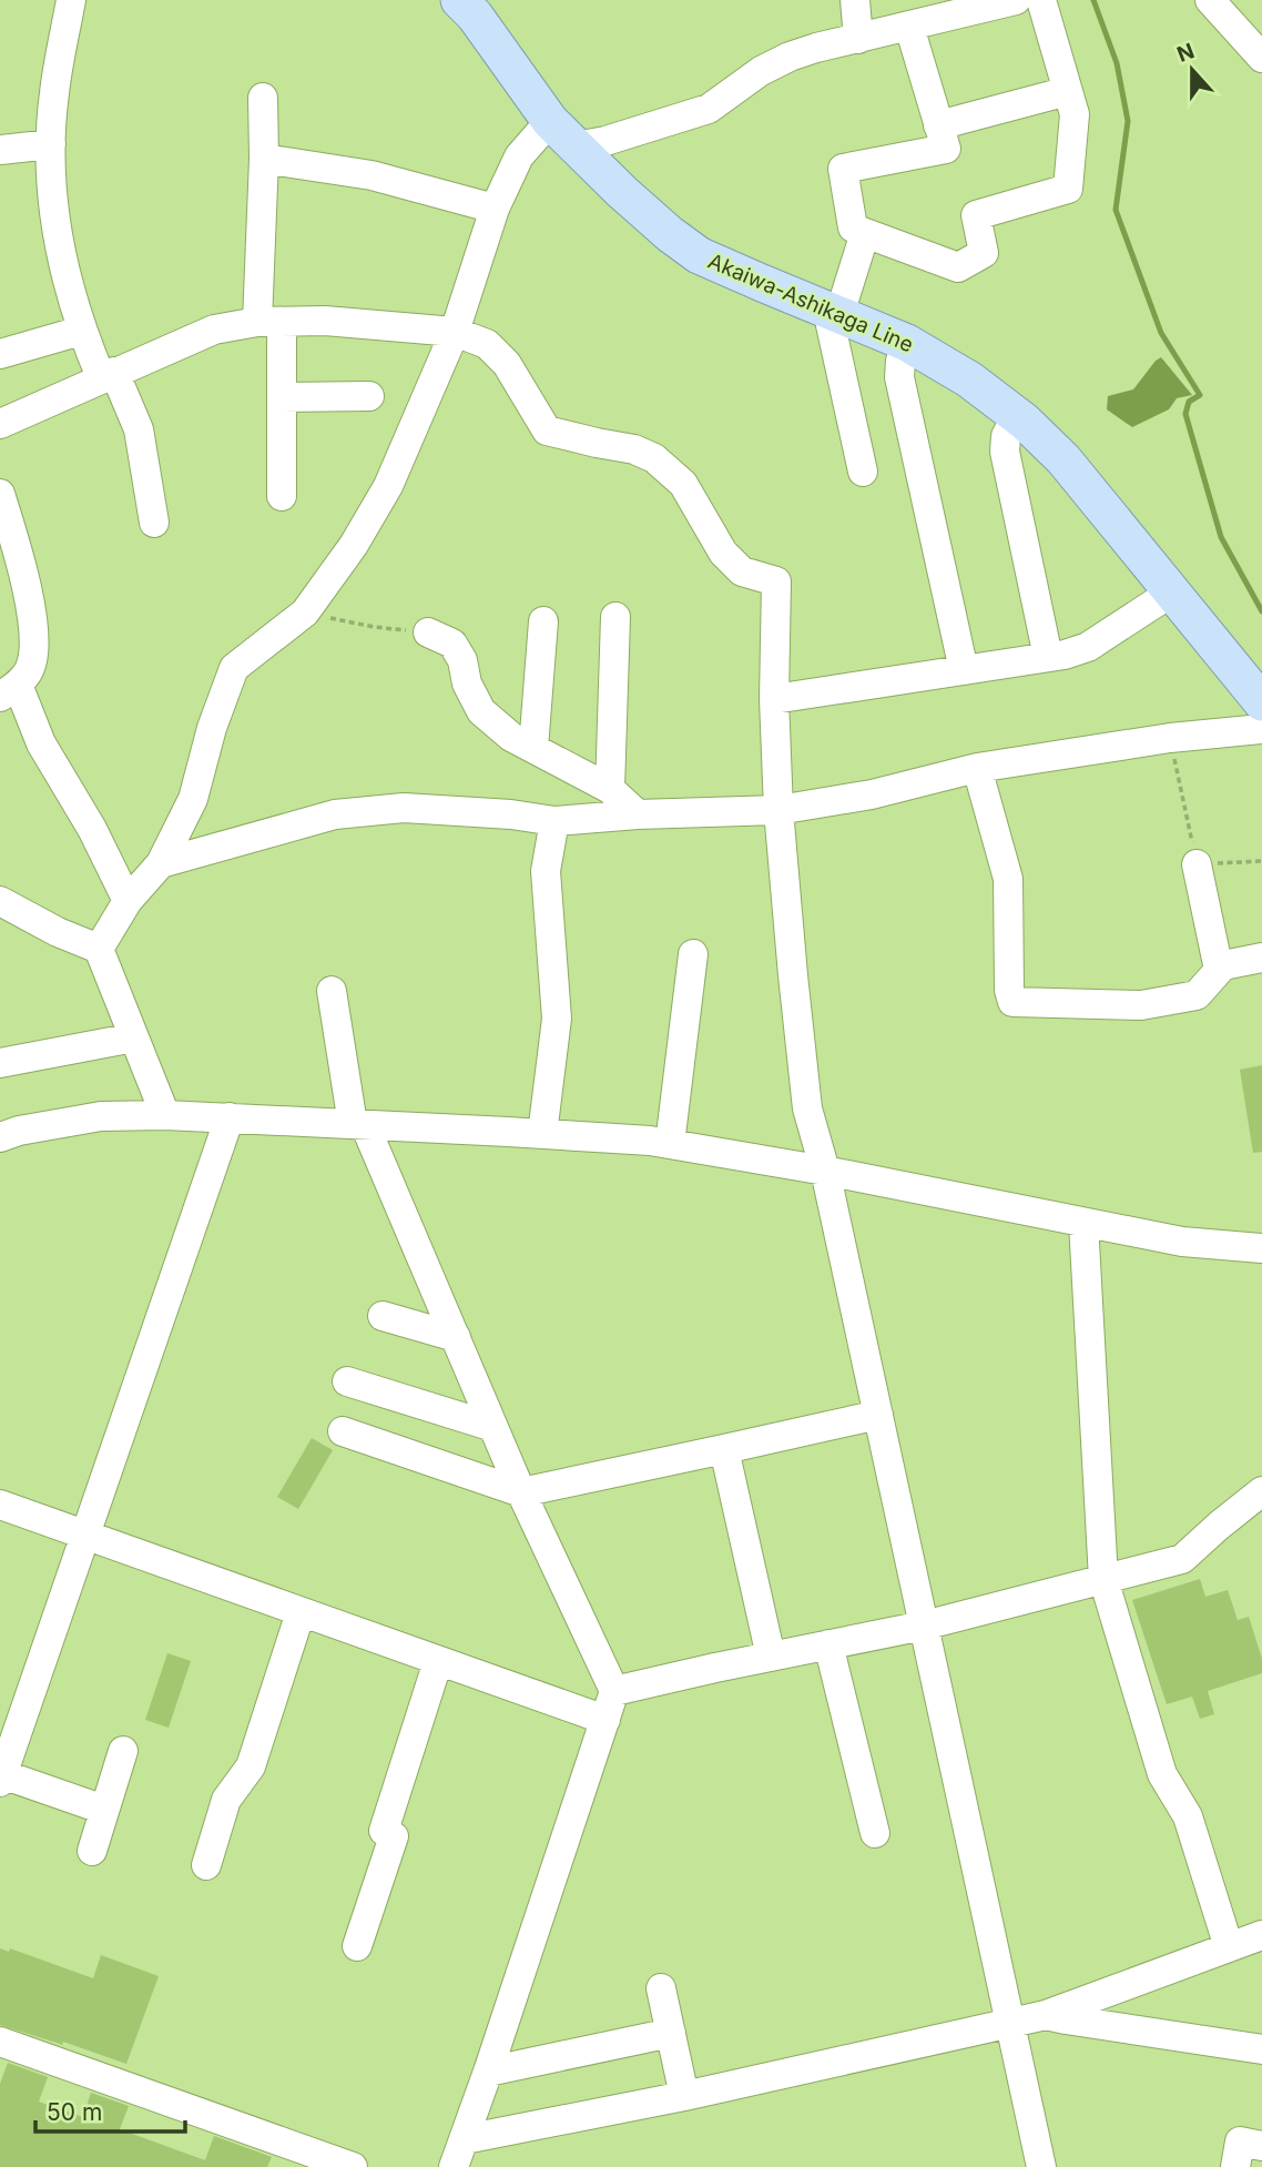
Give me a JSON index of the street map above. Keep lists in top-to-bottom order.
{
  "streets": {
    "main road": ["Akaiwa-Ashikaga Line"]
  },
  "scale_bar": "50 m",
  "north": "top"
}
